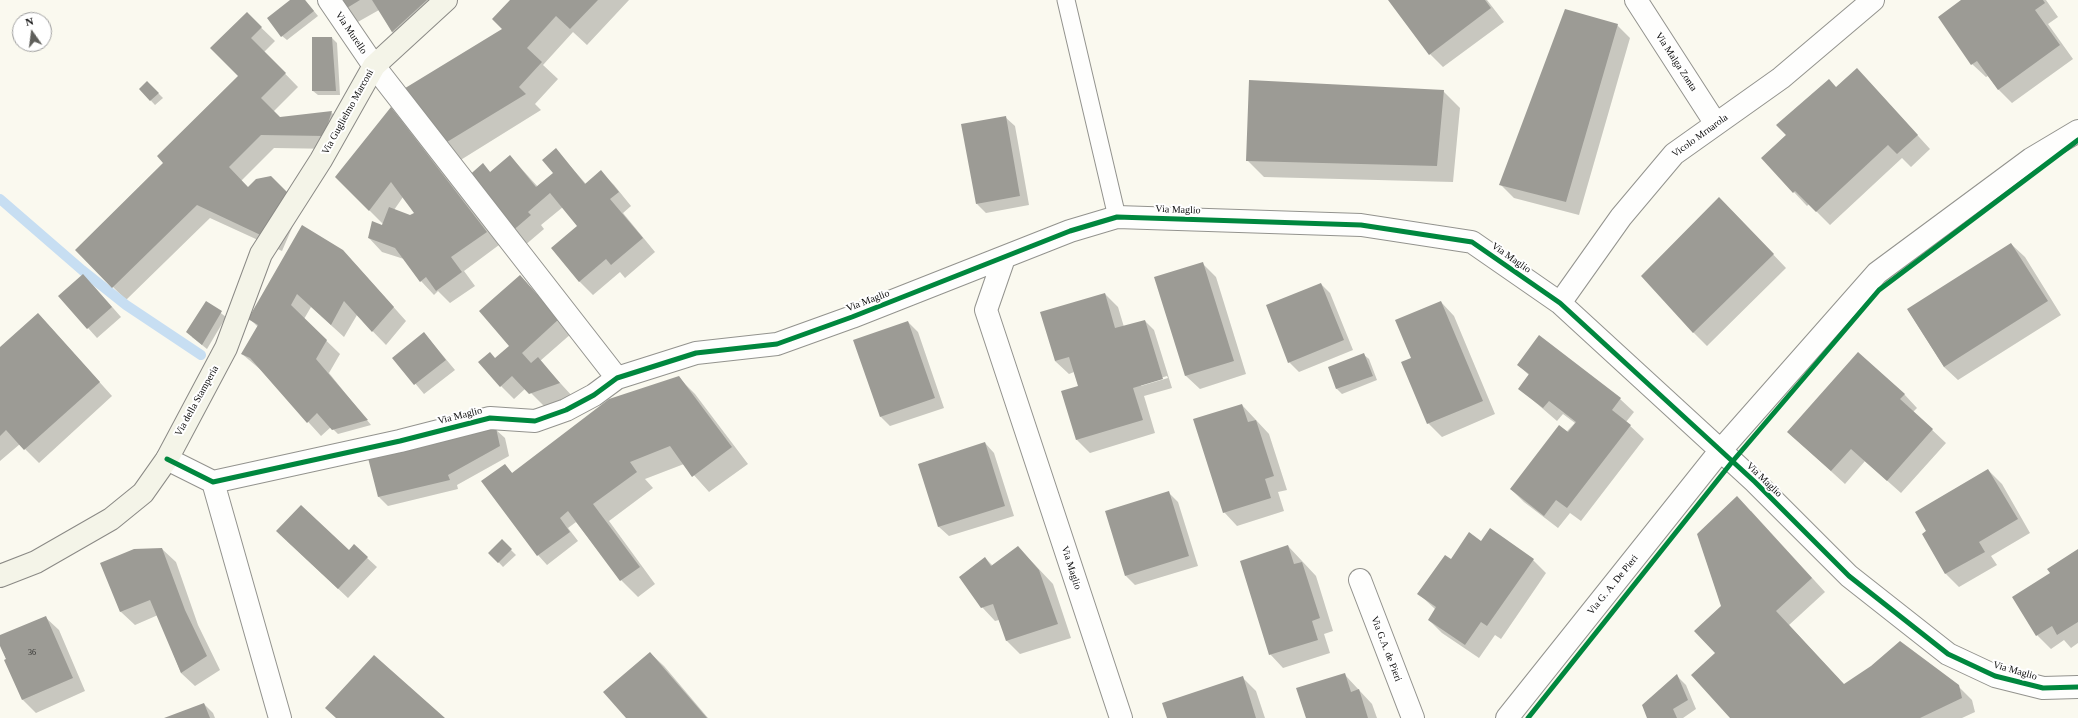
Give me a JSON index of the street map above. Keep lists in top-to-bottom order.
{
  "streets": {
    "street": [
      "Via Murello",
      "Via Malga Zonta",
      "Via Guglielmo Marconi",
      "Vicolo Mrnarola",
      "Via Maglio",
      "Via della Stamperia",
      "Via G. A. De Pieri",
      "Via G.A. de Pieri"
    ]
  },
  "crossings": [
    ["Via Murello", "Via Guglielmo Marconi"],
    ["Via Murello", "Via Maglio"],
    ["Via Malga Zonta", "Vicolo Mrnarola"],
    ["Via Guglielmo Marconi", "Via della Stamperia"],
    ["Vicolo Mrnarola", "Via Maglio"],
    ["Via Maglio", "Via G. A. De Pieri"]
  ],
  "house_numbers": ["36"],
  "north": "top"
}
